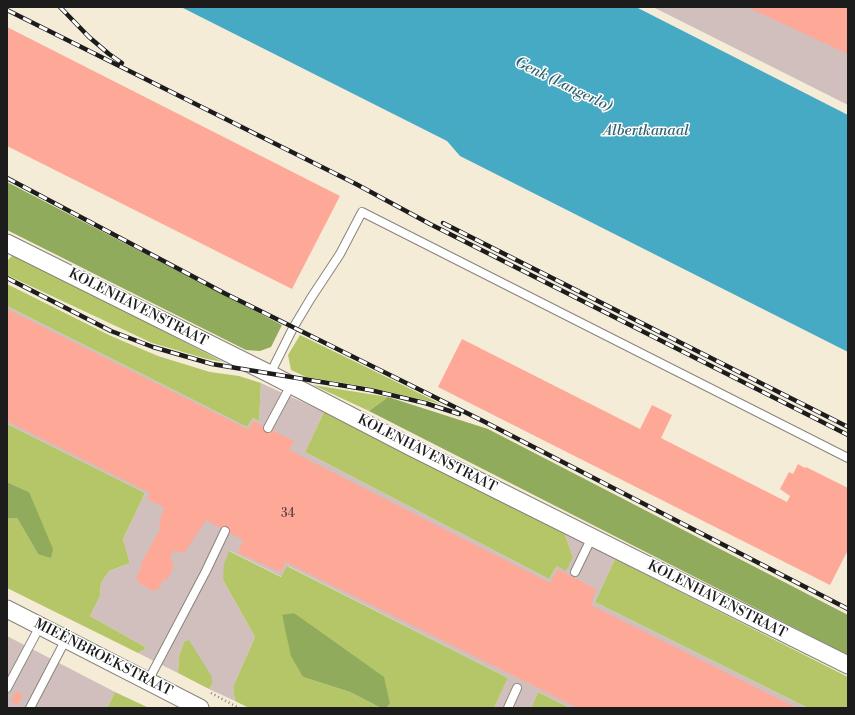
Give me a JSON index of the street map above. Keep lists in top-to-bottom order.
{
  "streets": {
    "street": ["KOLENHAVENSTRAAT", "MIEËNBROEKSTRAAT"]
  },
  "water": ["Genk (Langerlo)", "Albertkanaal"],
  "house_numbers": ["34"]
}
